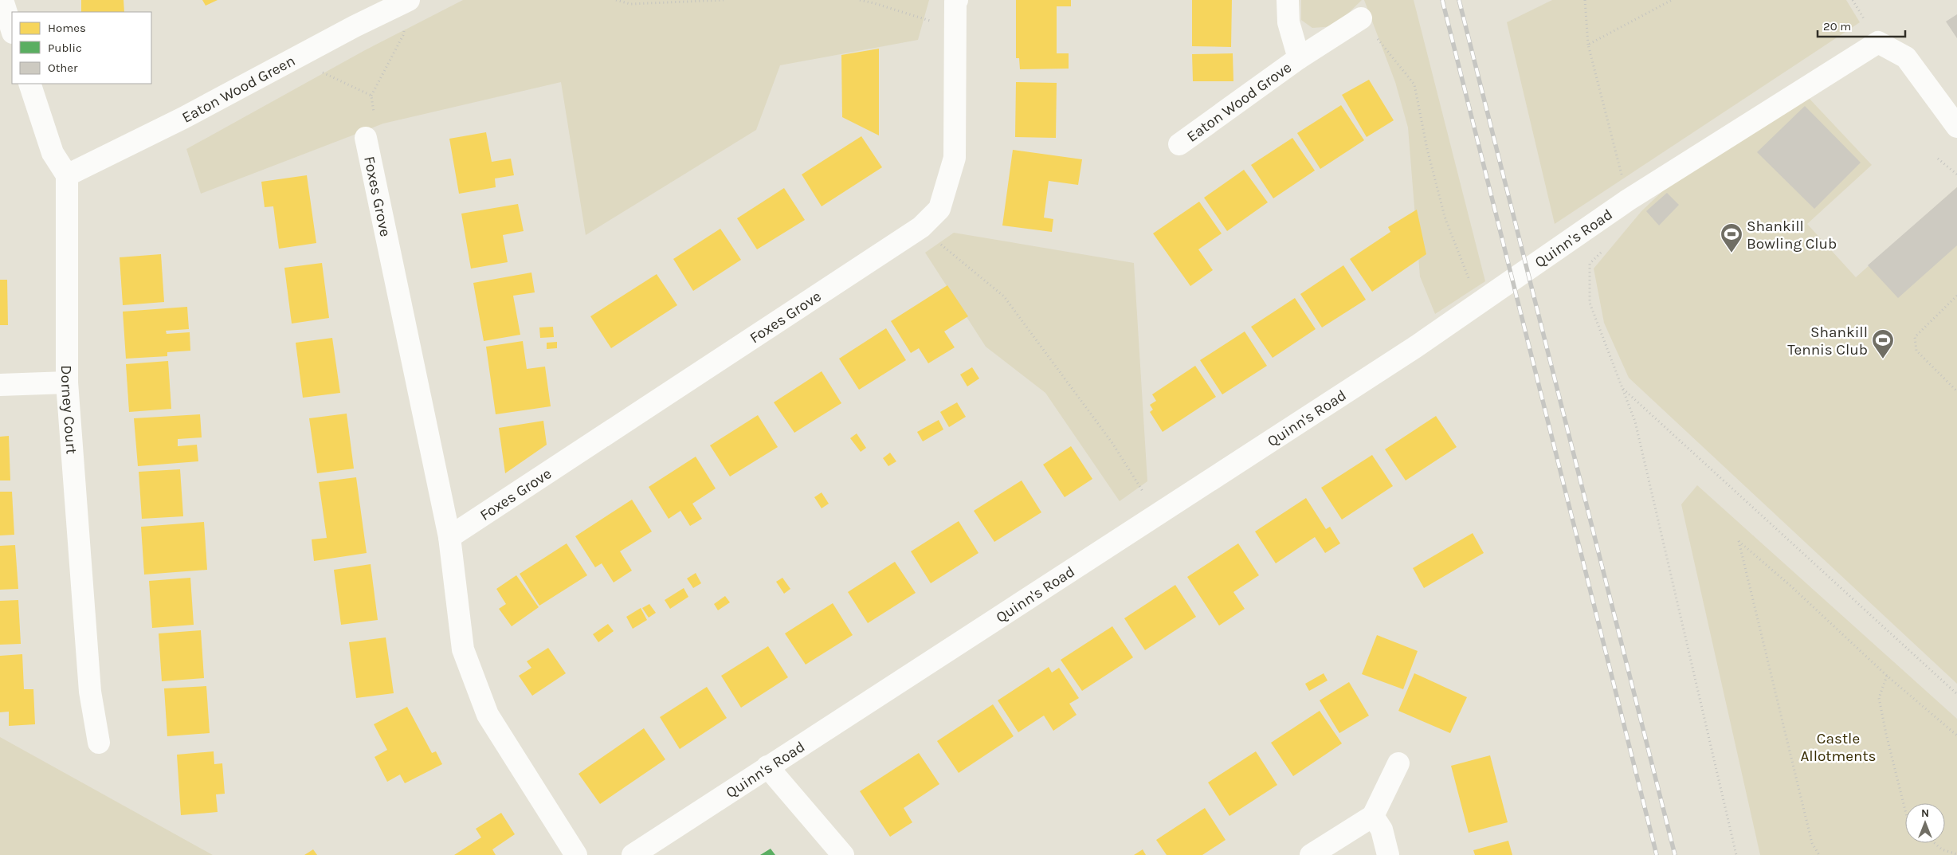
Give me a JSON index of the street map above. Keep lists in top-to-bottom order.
{
  "streets": {
    "street": [
      "Eaton Wood Green",
      "Eaton Wood Grove",
      "Foxes Grove",
      "Quinn's Road",
      "Dorney Court"
    ]
  },
  "crossings": [
    ["Eaton Wood Green", "Dorney Court"]
  ],
  "parks": ["Castle Allotments"],
  "places": {
    "sports": ["Shankill Bowling Club", "Shankill Tennis Club"]
  },
  "legend": ["Homes", "Public", "Other"],
  "scale_bar": "20 m",
  "north": "top"
}
